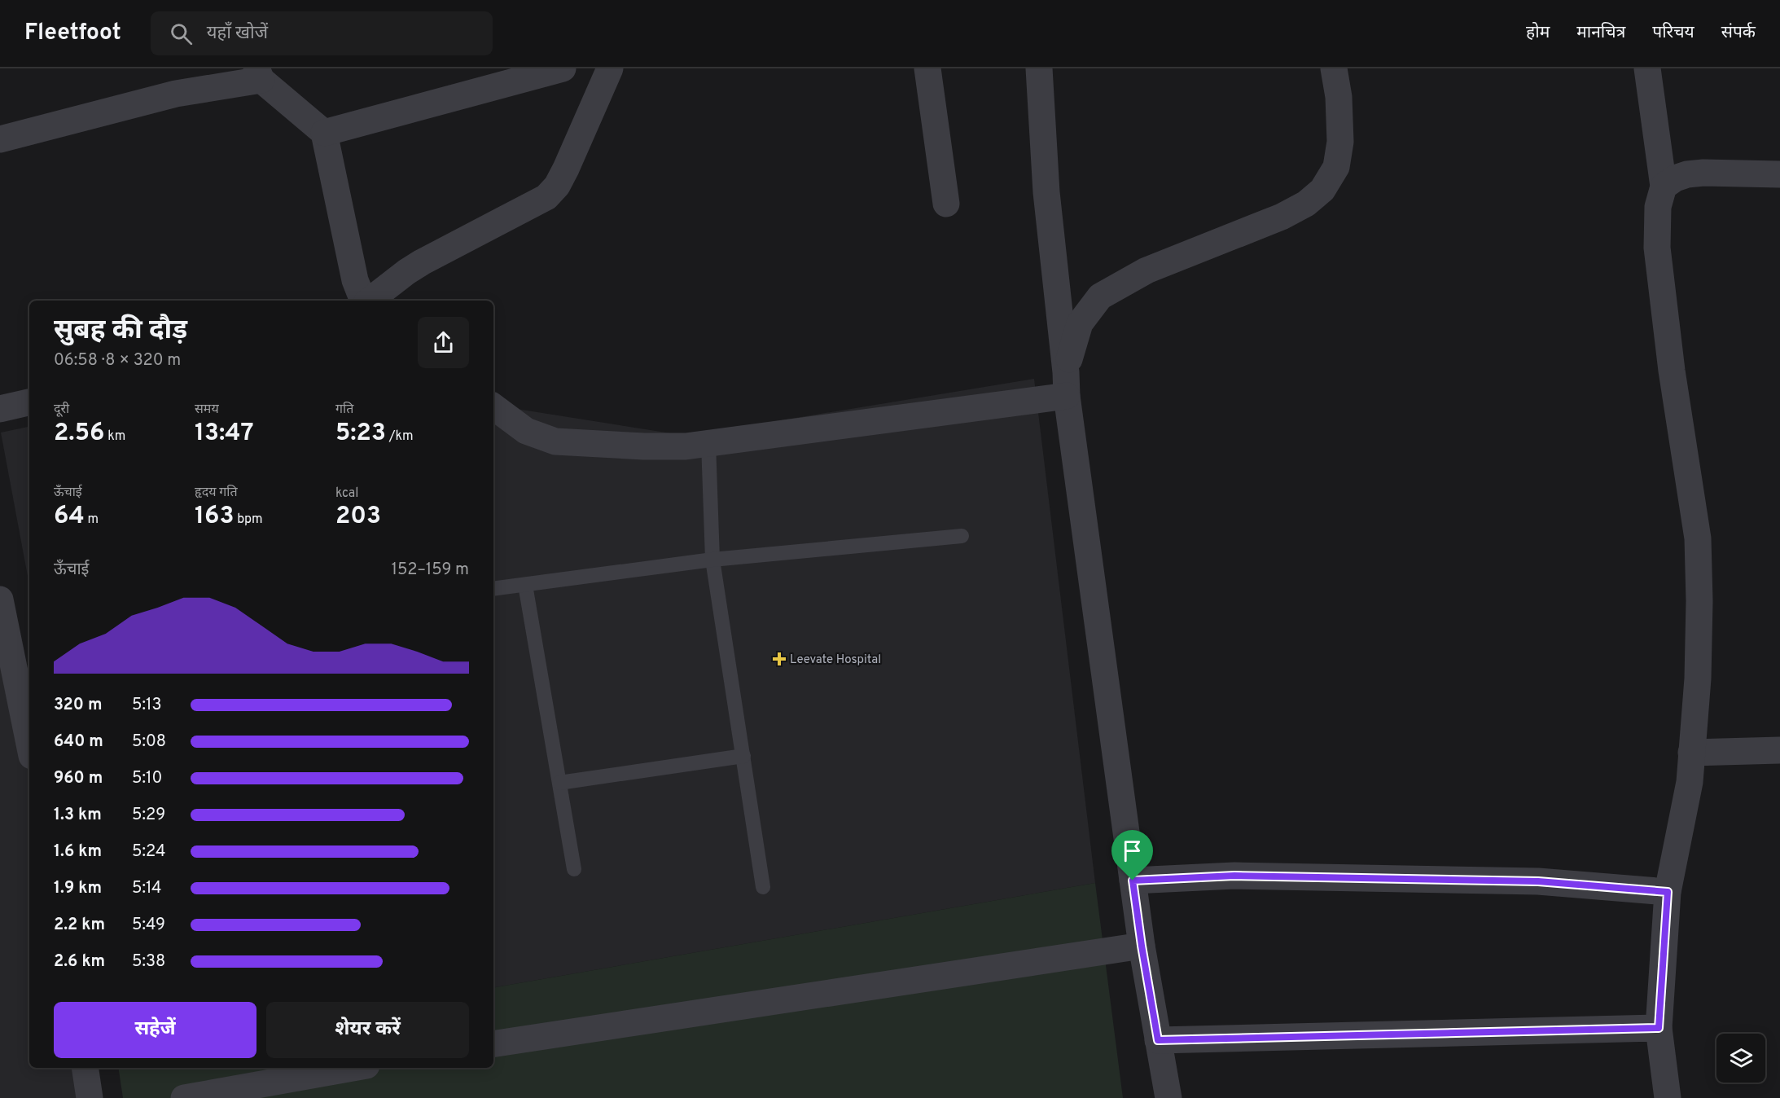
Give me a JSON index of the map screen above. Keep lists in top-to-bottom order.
{
  "places": {
    "health": ["Leevate Hospital"]
  },
  "page": {
    "header": "Fleetfoot",
    "search": "यहाँ खोजें",
    "nav": [
      "होम",
      "मानचित्र",
      "परिचय",
      "संपर्क"
    ],
    "heading": ["सुबह की दौड़", "06:58 · 8 × 320 m"],
    "stats": [
      ["दूरी", "2.56 km"],
      ["समय", "13:47"],
      ["गति", "5:23 /km"],
      ["ऊँचाई", "64 m"],
      ["हृदय गति", "163 bpm"],
      ["kcal", "203"]
    ],
    "chart": ["ऊँचाई", "152–159 m"],
    "list": [
      {
        "name": "320 m",
        "note": "5:13"
      },
      {
        "name": "640 m",
        "note": "5:08"
      },
      {
        "name": "960 m",
        "note": "5:10"
      },
      {
        "name": "1.3 km",
        "note": "5:29"
      },
      {
        "name": "1.6 km",
        "note": "5:24"
      },
      {
        "name": "1.9 km",
        "note": "5:14"
      },
      {
        "name": "2.2 km",
        "note": "5:49"
      },
      {
        "name": "2.6 km",
        "note": "5:38"
      }
    ],
    "buttons": ["सहेजें", "शेयर करें"]
  }
}
